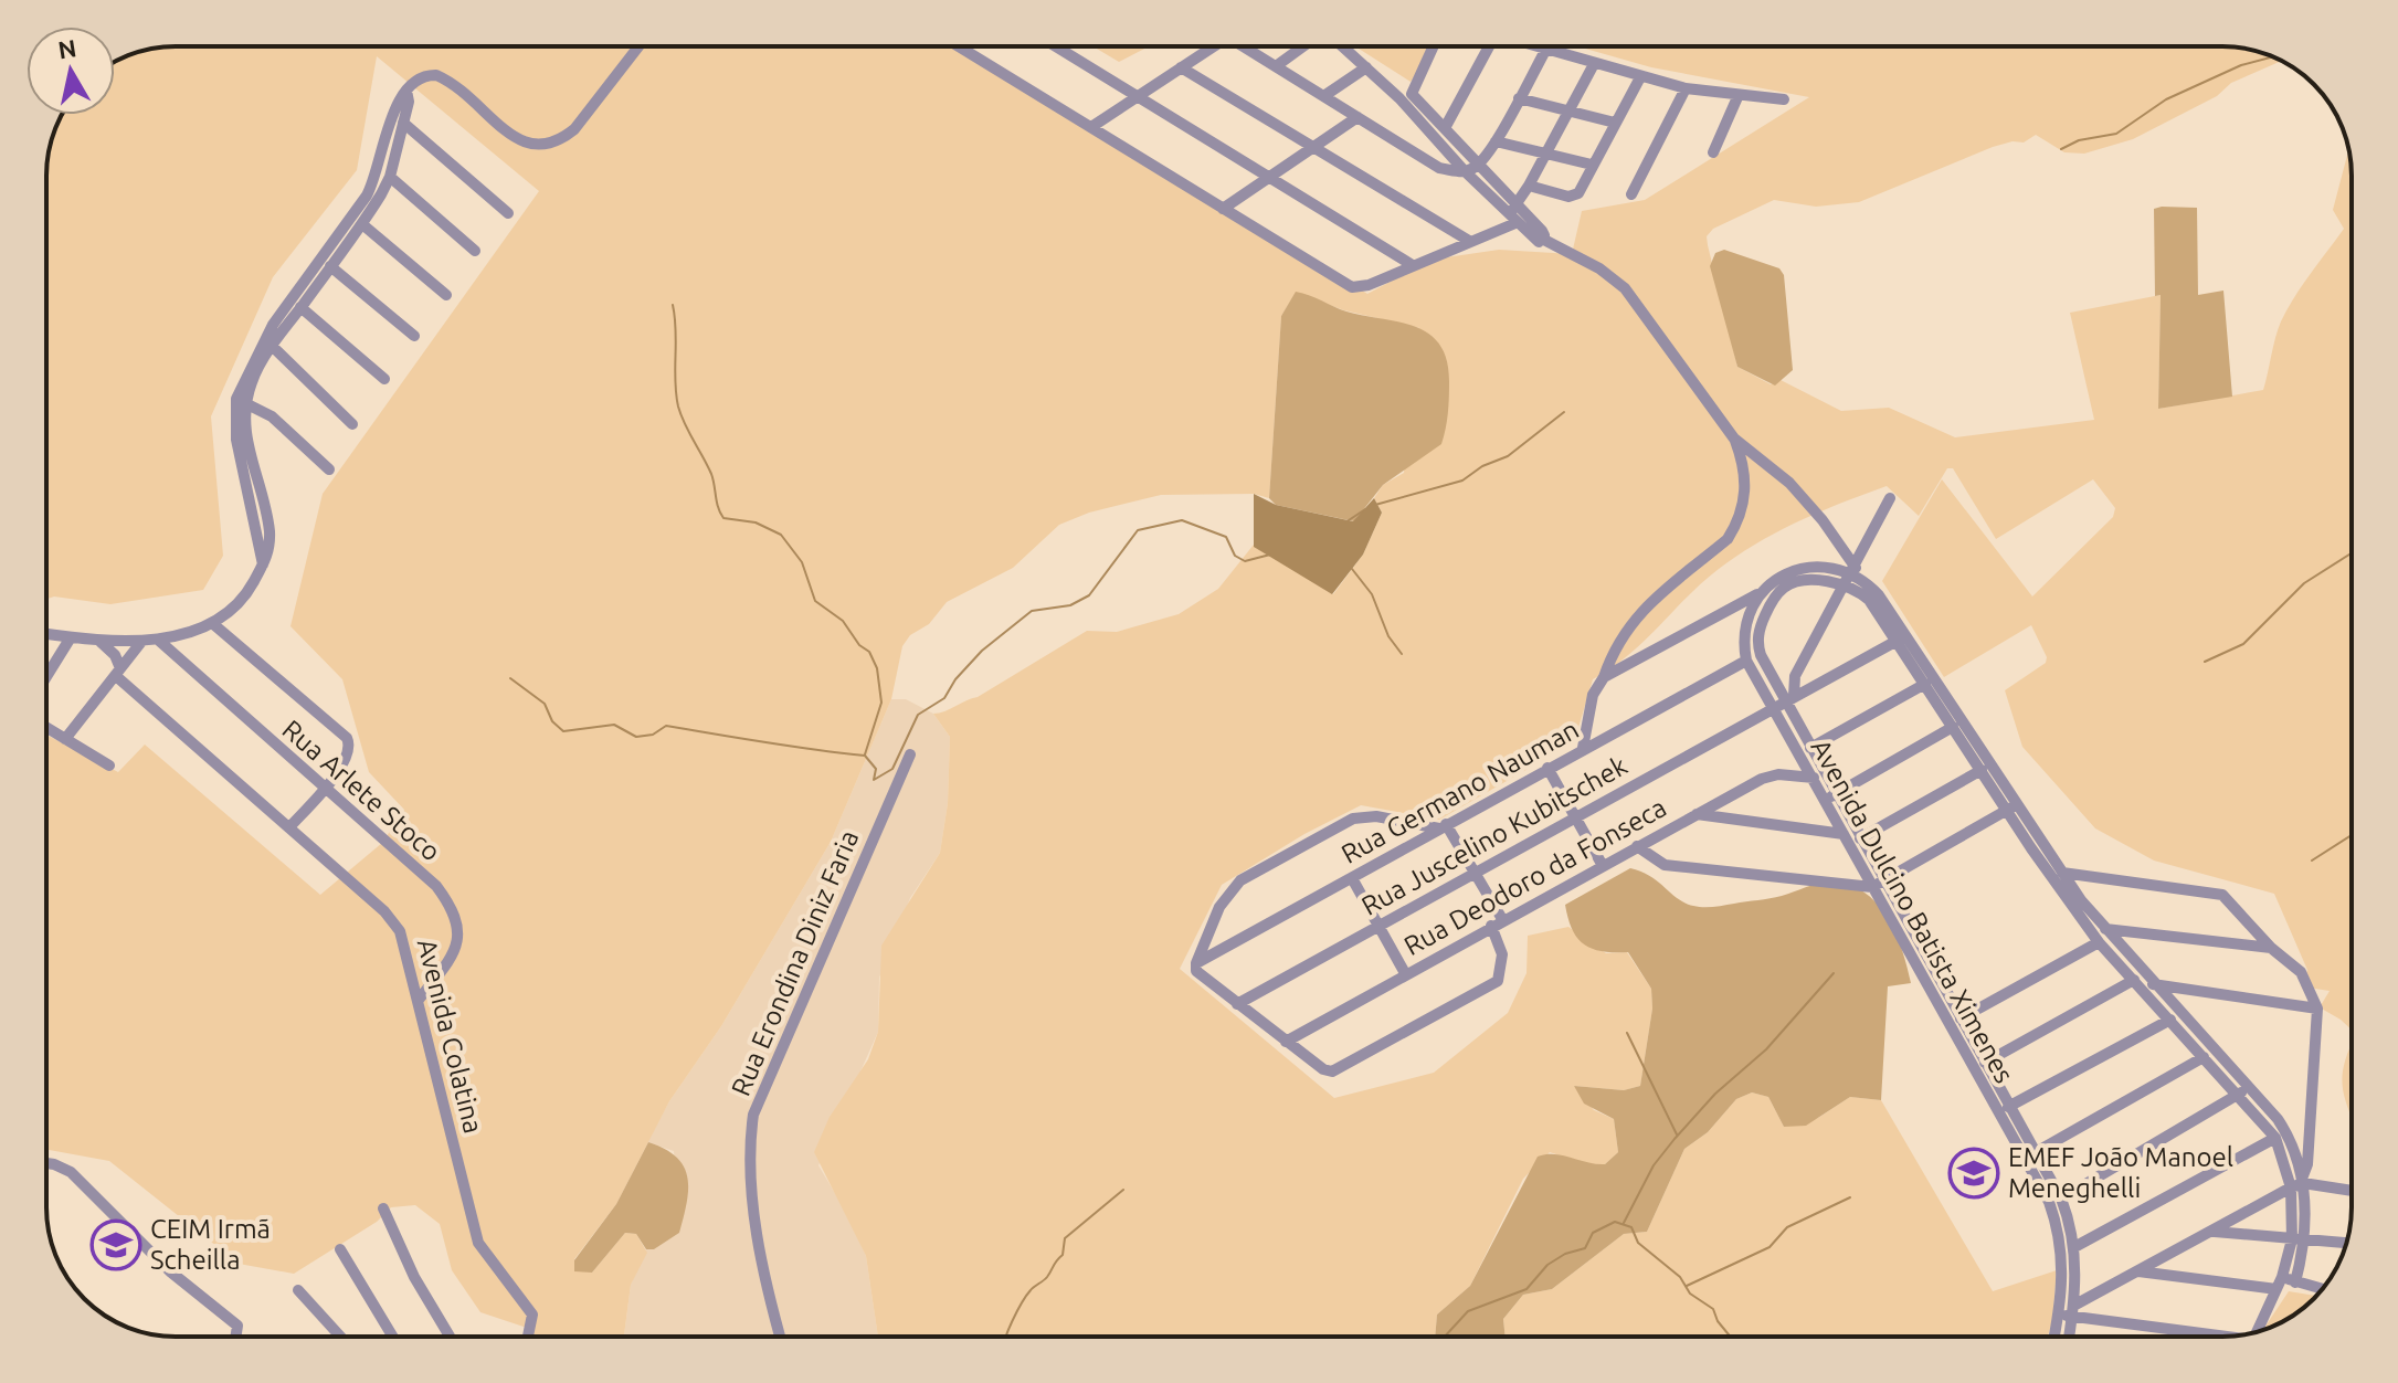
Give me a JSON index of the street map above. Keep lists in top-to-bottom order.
{
  "streets": {
    "street": [
      "Rua Arlete Stoco",
      "Rua Germano Nauman",
      "Rua Juscelino Kubitschek",
      "Rua Deodoro da Fonseca",
      "Avenida Dulcino Batista Ximenes",
      "Rua Erondina Diniz Faria",
      "Avenida Colatina"
    ]
  },
  "crossings": [
    ["Rua Arlete Stoco", "Avenida Colatina"],
    ["Rua Germano Nauman", "Avenida Dulcino Batista Ximenes"],
    ["Rua Juscelino Kubitschek", "Avenida Dulcino Batista Ximenes"],
    ["Rua Deodoro da Fonseca", "Avenida Dulcino Batista Ximenes"]
  ],
  "places": {
    "school or university": ["EMEF João Manoel Meneghelli", "CEIM Irmã Scheilla"]
  },
  "north": "top"
}
